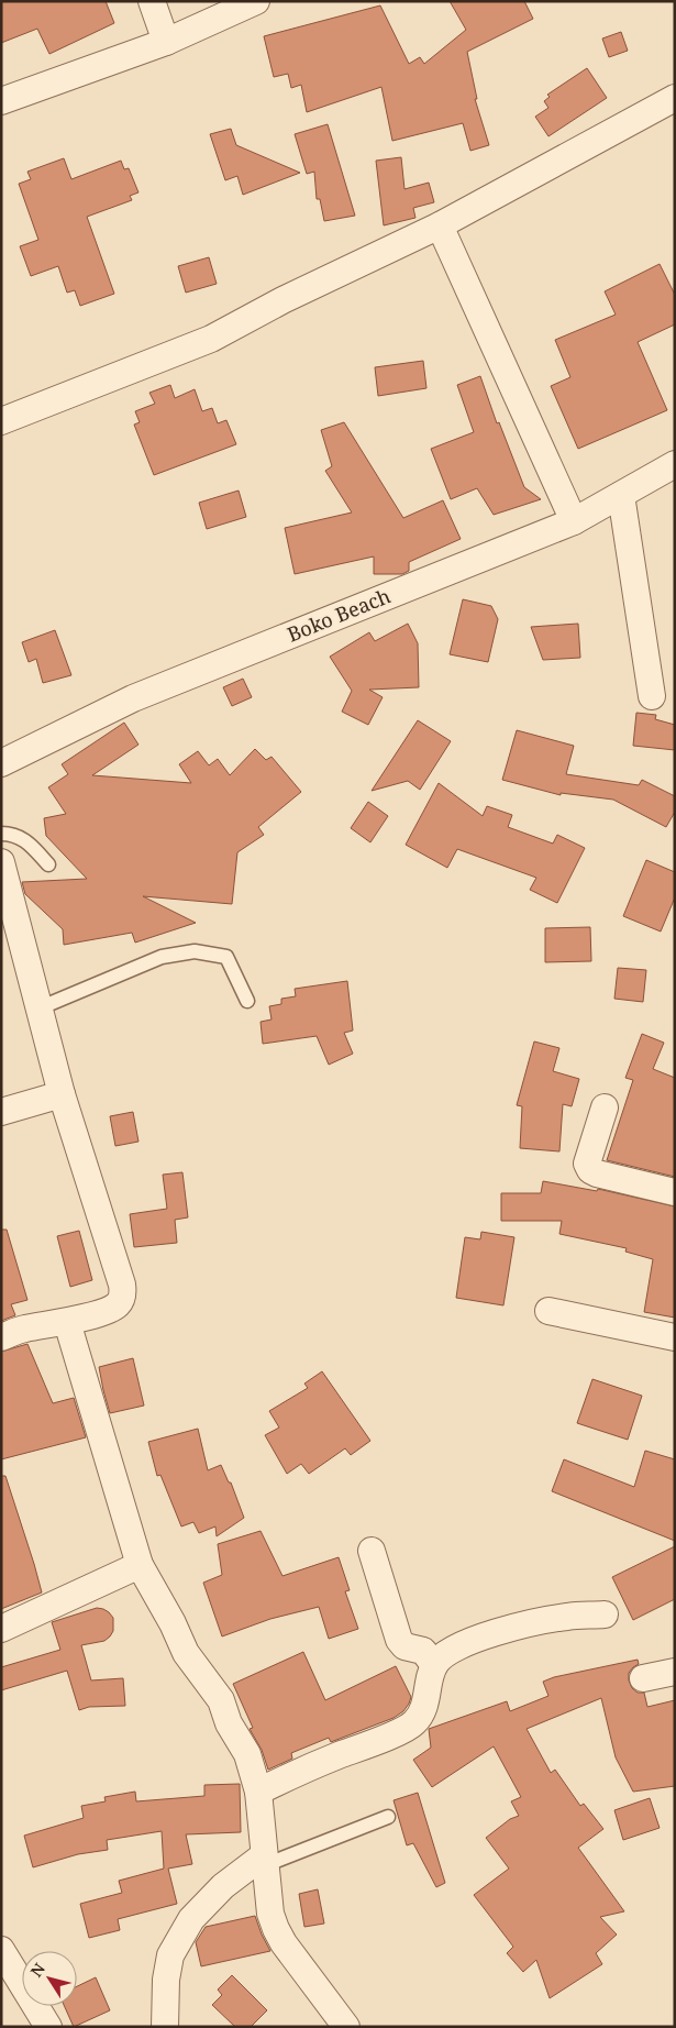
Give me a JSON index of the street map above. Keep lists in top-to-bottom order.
{
  "streets": {
    "street": ["Boko Beach"]
  },
  "north": "top left"
}
